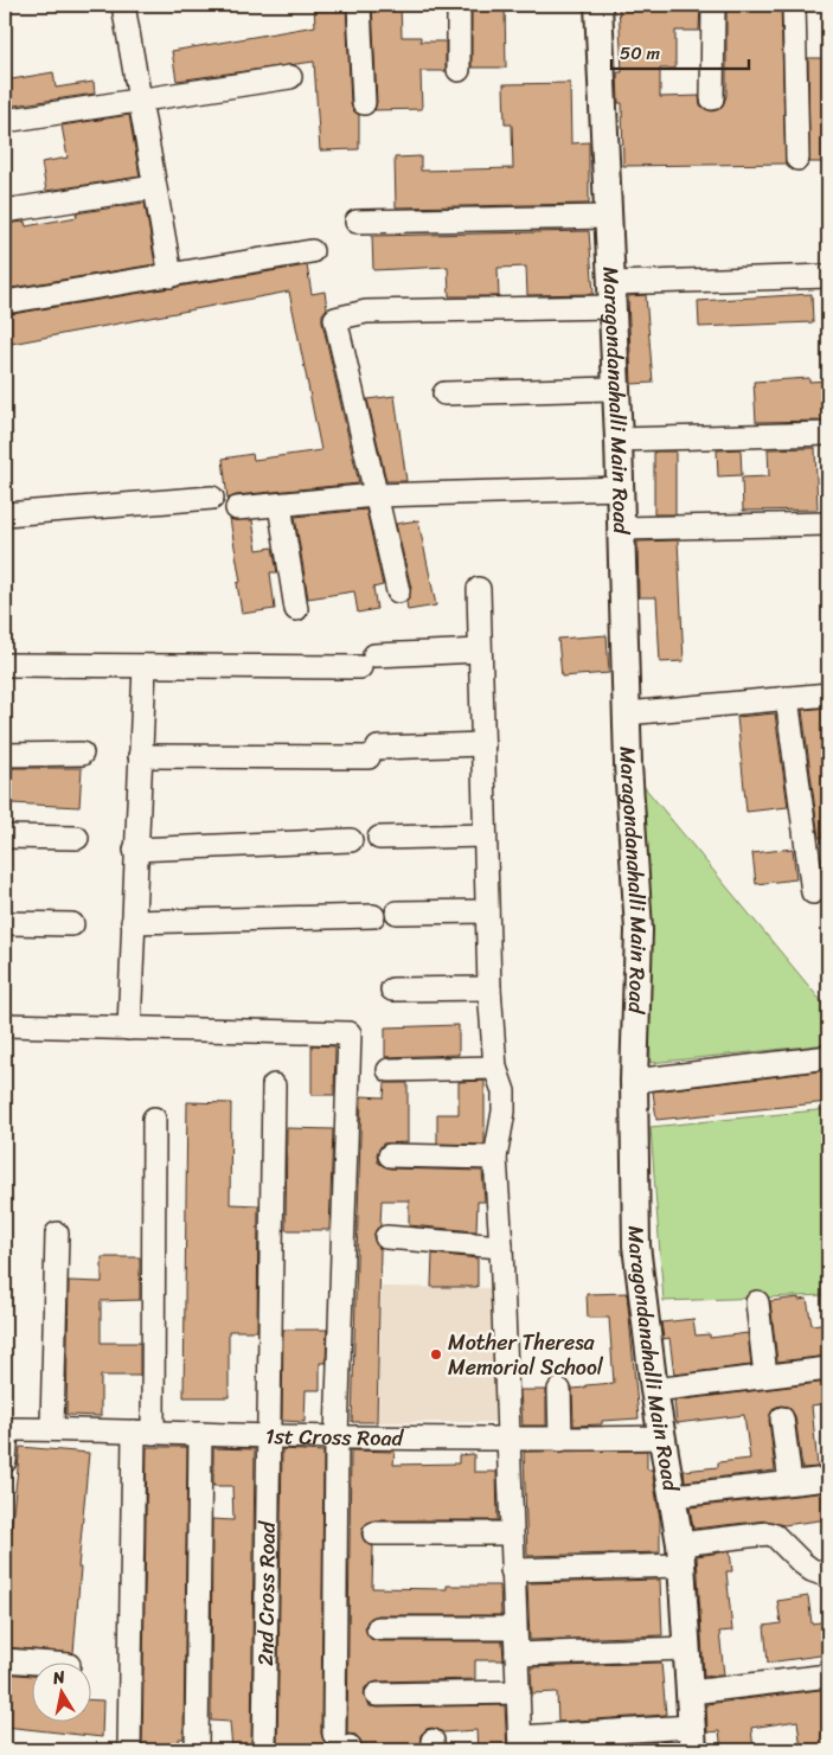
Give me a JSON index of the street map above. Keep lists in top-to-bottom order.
{
  "streets": {
    "street": ["Maragondanahalli Main Road", "1st Cross Road", "2nd Cross Road"]
  },
  "crossings": [
    ["Maragondanahalli Main Road", "1st Cross Road"],
    ["1st Cross Road", "2nd Cross Road"]
  ],
  "places": ["Mother Theresa Memorial School"],
  "scale_bar": "50 m",
  "north": "top"
}
